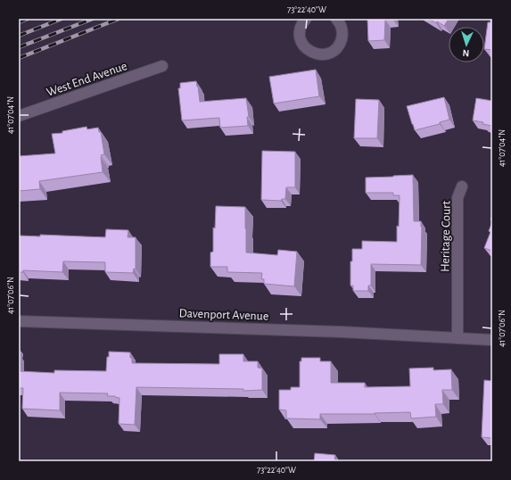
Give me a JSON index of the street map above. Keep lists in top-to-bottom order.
{
  "streets": {
    "street": ["West End Avenue", "Heritage Court", "Davenport Avenue"]
  },
  "crossings": [
    ["Heritage Court", "Davenport Avenue"]
  ],
  "north": "bottom",
  "coordinates": ["73°22'40\"W", "41°07'04\"N", "41°07'06\"N"]
}
